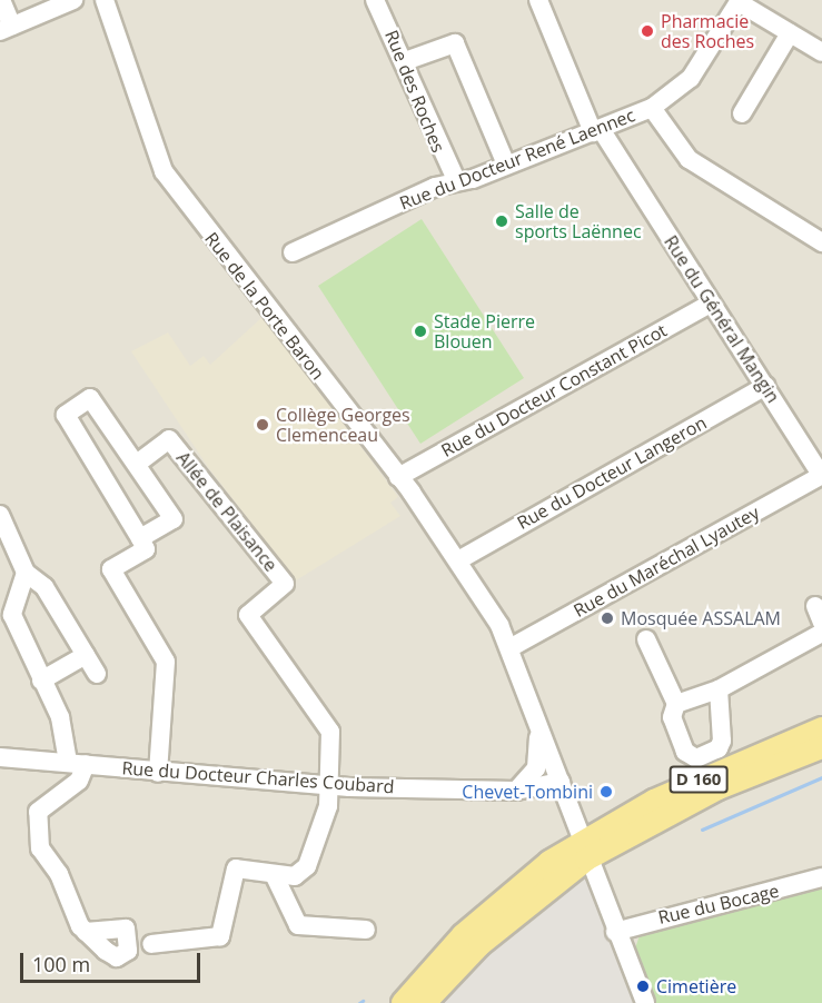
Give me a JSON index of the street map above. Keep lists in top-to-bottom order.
{
  "streets": {
    "main road": ["D 160"],
    "street": [
      "Rue des Roches",
      "Rue du Docteur René Laennec",
      "Rue de la Porte Baron",
      "Rue du Général Mangin",
      "Rue du Docteur Constant Picot",
      "Rue du Docteur Langeron",
      "Allée de Plaisance",
      "Rue du Maréchal Lyautey",
      "Rue du Docteur Charles Coubard",
      "Rue du Bocage"
    ]
  },
  "crossings": [
    ["Rue des Roches", "Rue du Docteur René Laennec"],
    ["Rue du Docteur René Laennec", "Rue du Général Mangin"],
    ["Rue de la Porte Baron", "Rue du Docteur Constant Picot"],
    ["Rue de la Porte Baron", "Rue du Docteur Langeron"],
    ["Rue de la Porte Baron", "Rue du Maréchal Lyautey"],
    ["Rue de la Porte Baron", "Rue du Docteur Charles Coubard"],
    ["Rue de la Porte Baron", "D 160"],
    ["Rue de la Porte Baron", "Rue du Bocage"],
    ["Rue du Général Mangin", "Rue du Docteur Constant Picot"],
    ["Rue du Général Mangin", "Rue du Docteur Langeron"],
    ["Rue du Général Mangin", "Rue du Maréchal Lyautey"],
    ["Allée de Plaisance", "Rue du Docteur Charles Coubard"]
  ],
  "places": [
    "Pharmacie des Roches",
    "Salle de sports Laënnec",
    "Stade Pierre Blouen",
    "Collège Georges Clemenceau",
    "Mosquée ASSALAM",
    "Chevet-Tombini",
    "Cimetière"
  ],
  "scale_bar": "100 m"
}
